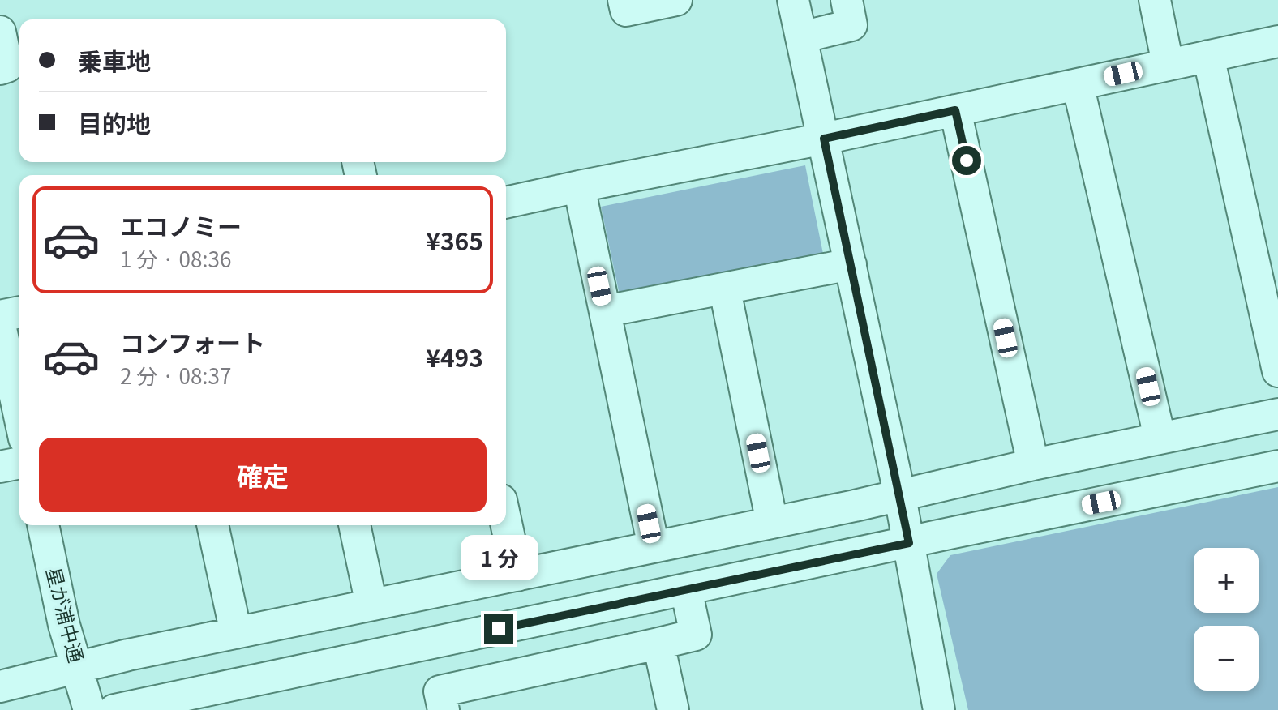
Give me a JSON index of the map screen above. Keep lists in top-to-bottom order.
{
  "streets": {
    "street": ["星が浦中通"]
  },
  "page": {
    "banner": ["乗車地", "目的地"],
    "list": [
      {
        "name": "エコノミー",
        "note": "1 分 · 08:36",
        "value": "¥365"
      },
      {
        "name": "コンフォート",
        "note": "2 分 · 08:37",
        "value": "¥493"
      }
    ],
    "buttons": "確定",
    "bubble": "1 分",
    "map_buttons": ["+", "−"]
  }
}
